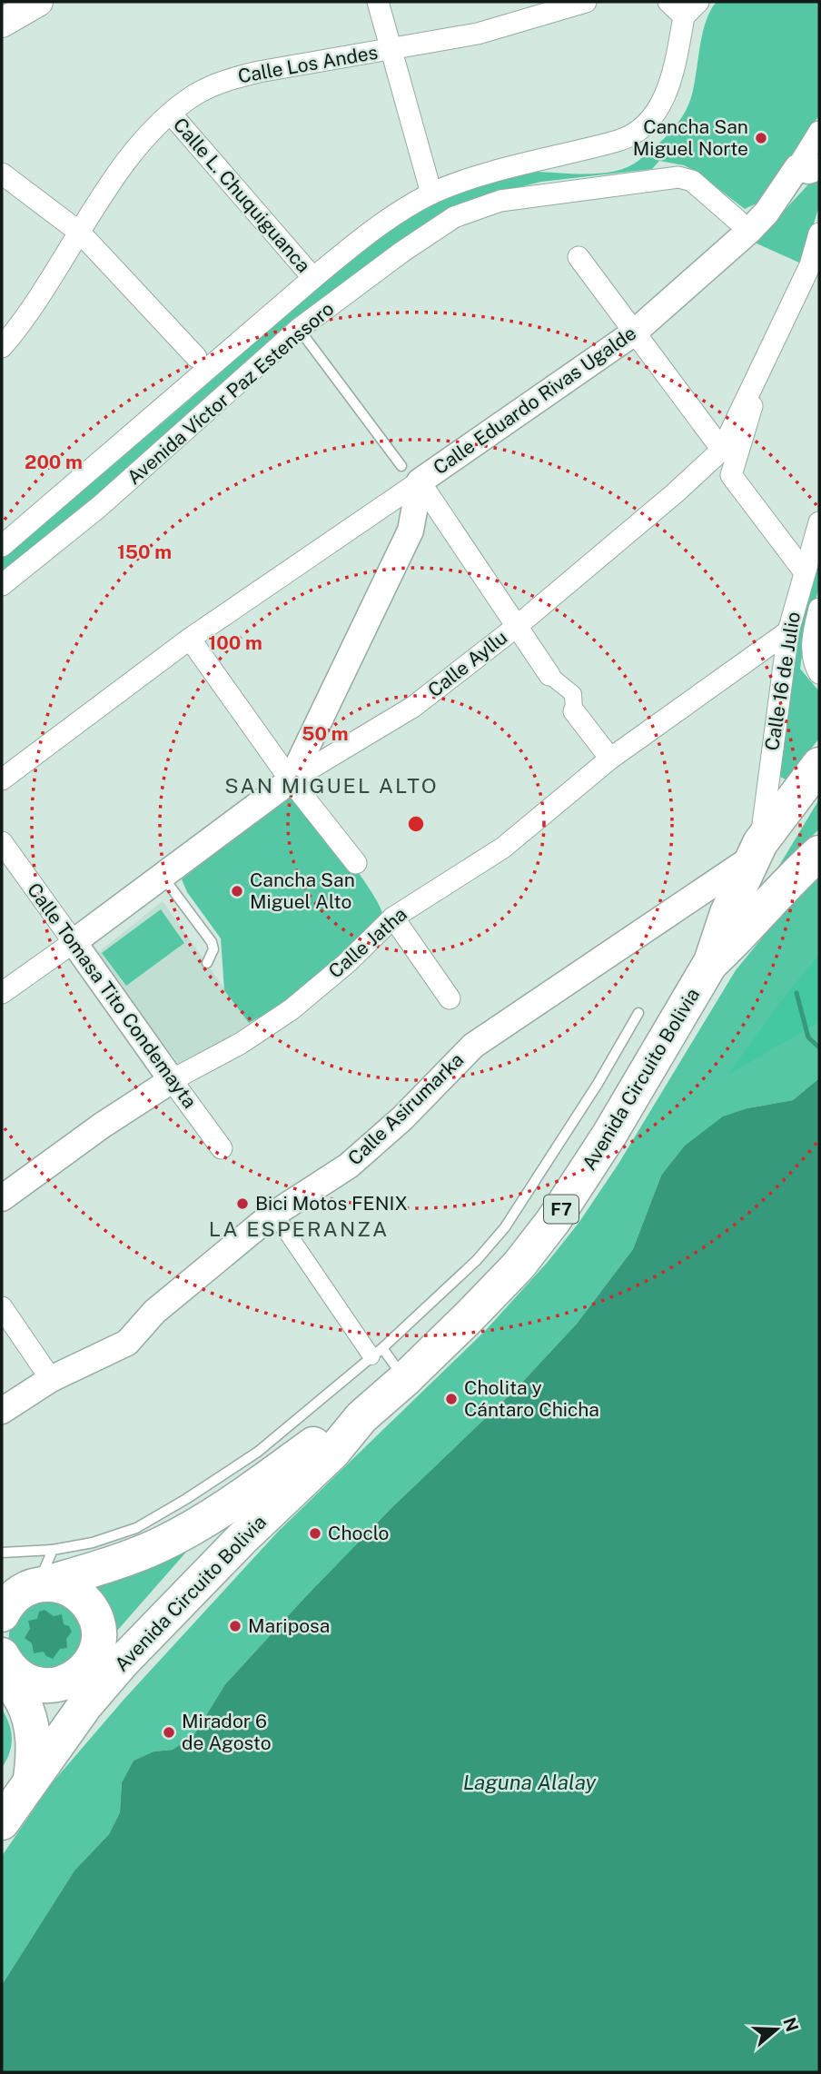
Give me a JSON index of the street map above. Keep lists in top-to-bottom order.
{
  "streets": {
    "highway": ["Avenida Circuito Bolivia", "F7"],
    "street": [
      "Calle Los Andes",
      "Calle L. Chuquiguanca",
      "Avenida Víctor Paz Estenssoro",
      "Calle Eduardo Rivas Ugalde",
      "Calle Ayllu",
      "Calle 16 de Julio",
      "Calle Jatha",
      "Calle Tomasa Tito Condemayta",
      "Calle Asirumarka"
    ]
  },
  "crossings": [
    ["Calle Los Andes", "Calle L. Chuquiguanca"],
    ["Calle L. Chuquiguanca", "Avenida Víctor Paz Estenssoro"],
    ["Avenida Víctor Paz Estenssoro", "Calle Eduardo Rivas Ugalde"],
    ["Calle Eduardo Rivas Ugalde", "Calle Ayllu"],
    ["Calle Ayllu", "Calle Tomasa Tito Condemayta"],
    ["Calle 16 de Julio", "Calle Jatha"],
    ["Calle 16 de Julio", "Avenida Circuito Bolivia"],
    ["Calle 16 de Julio", "Calle Asirumarka"],
    ["Calle Jatha", "Calle Tomasa Tito Condemayta"],
    ["Avenida Circuito Bolivia", "Calle Asirumarka"],
    ["Avenida Circuito Bolivia", "F7"]
  ],
  "districts": ["SAN MIGUEL ALTO", "LA ESPERANZA"],
  "water": ["Laguna Alalay"],
  "places": [
    "Cancha San Miguel Norte",
    "Cancha San Miguel Alto",
    "Bici Motos FENIX",
    "Cholita y Cántaro Chicha",
    "Choclo",
    "Mariposa",
    "Mirador 6 de Agosto"
  ],
  "north": "right",
  "rings": [
    "200 m",
    "150 m",
    "100 m",
    "50 m"
  ]
}
